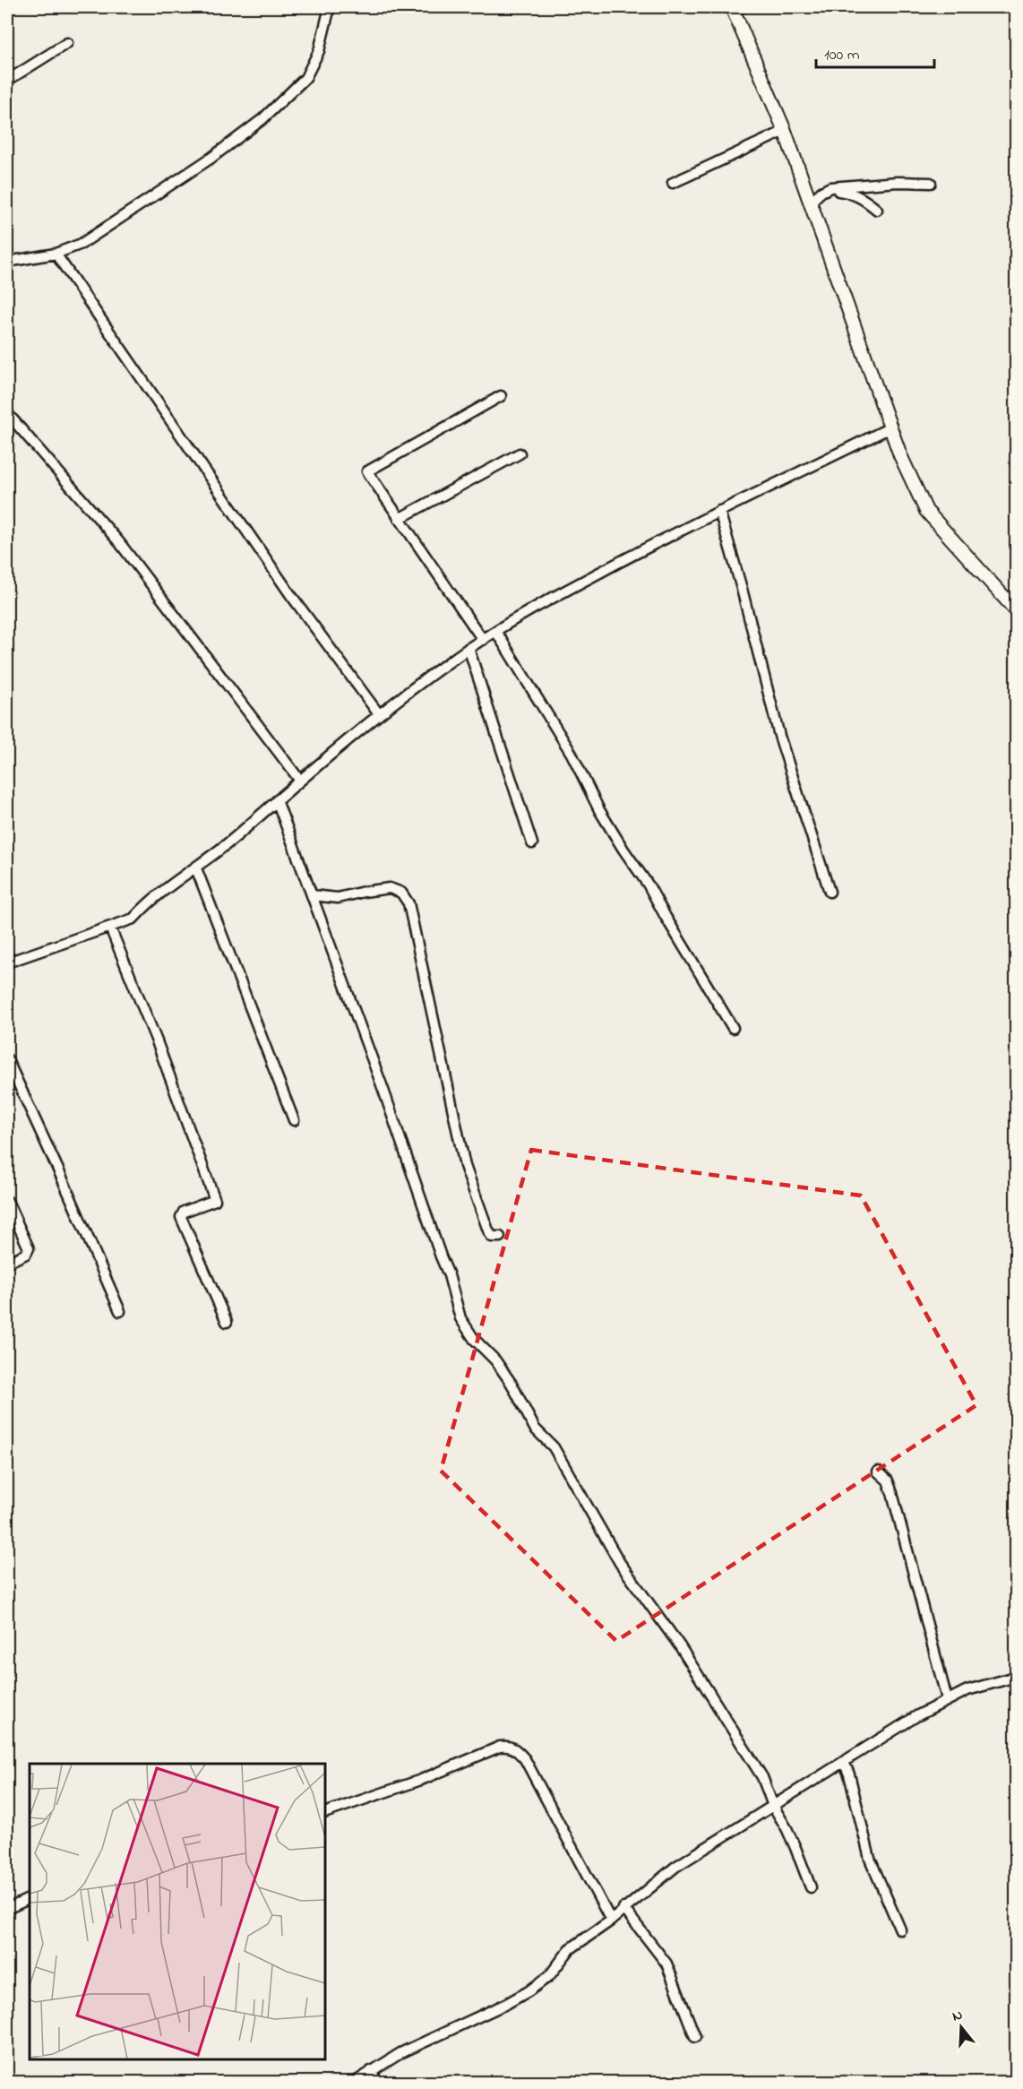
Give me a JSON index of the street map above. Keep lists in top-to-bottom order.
{
  "scale_bar": "100 m",
  "north": "top"
}
